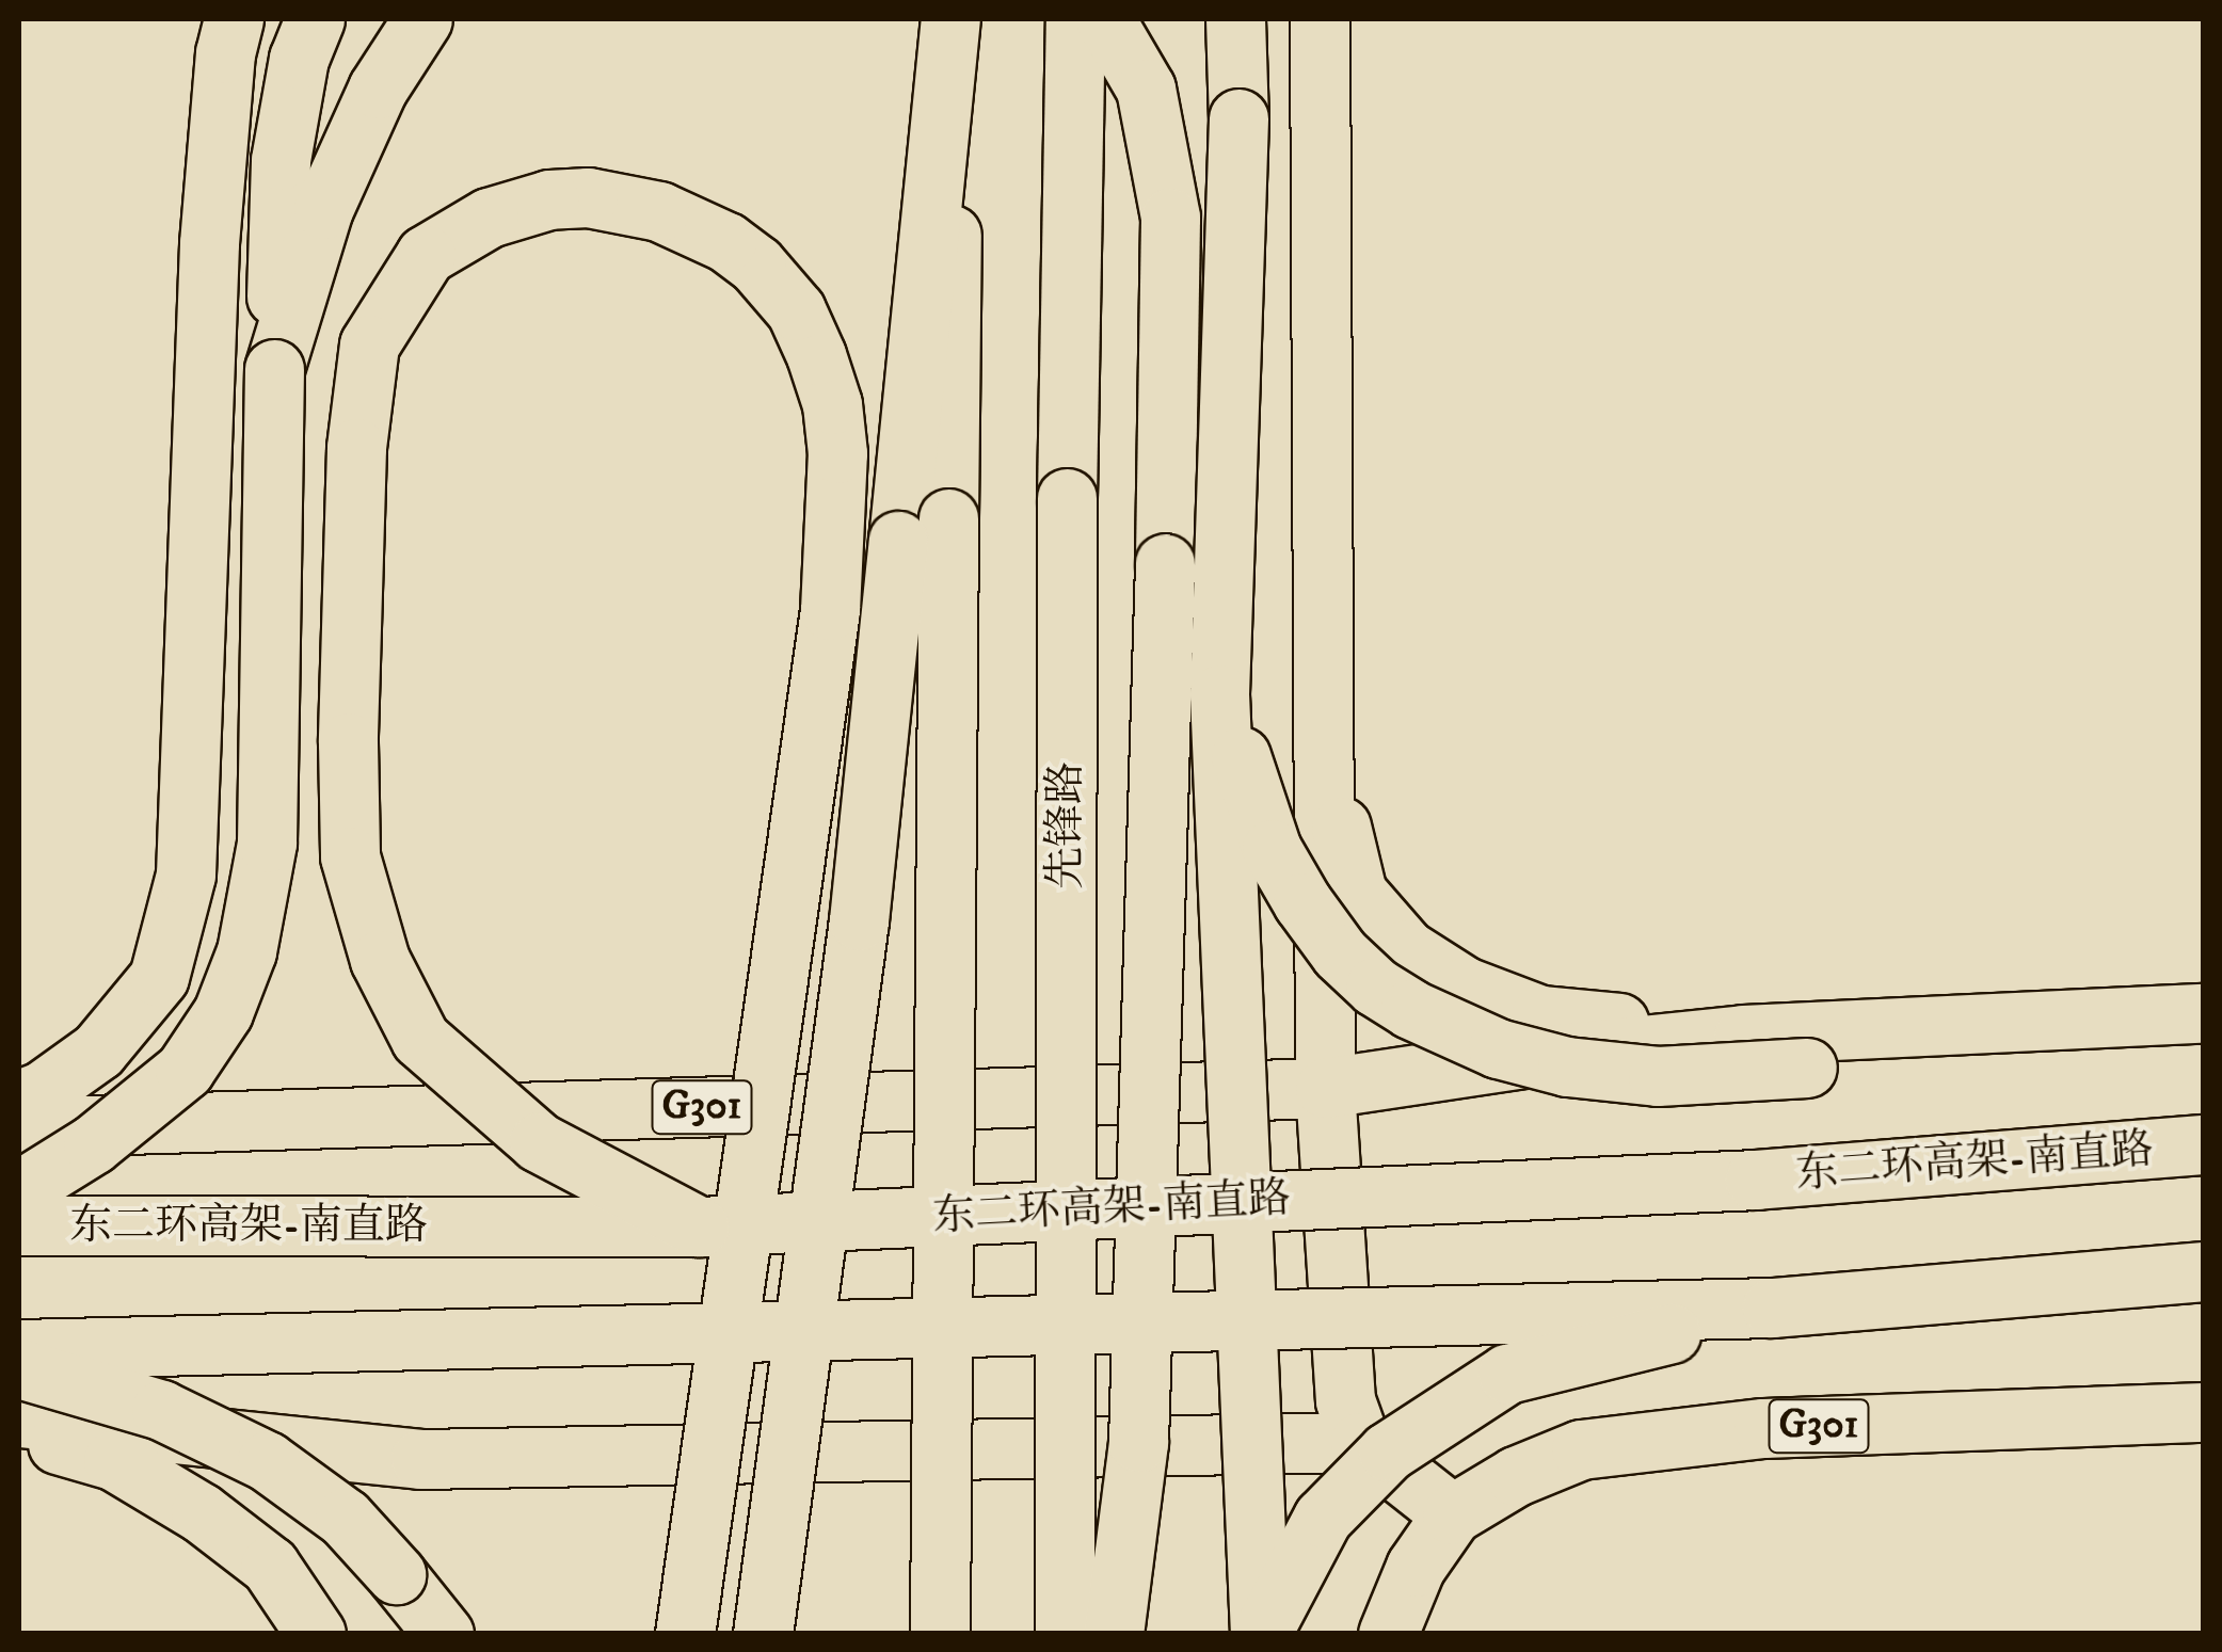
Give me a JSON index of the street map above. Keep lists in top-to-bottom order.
{
  "streets": {
    "main road": ["先锋路", "G301", "东二环高架-南直路"]
  }
}
